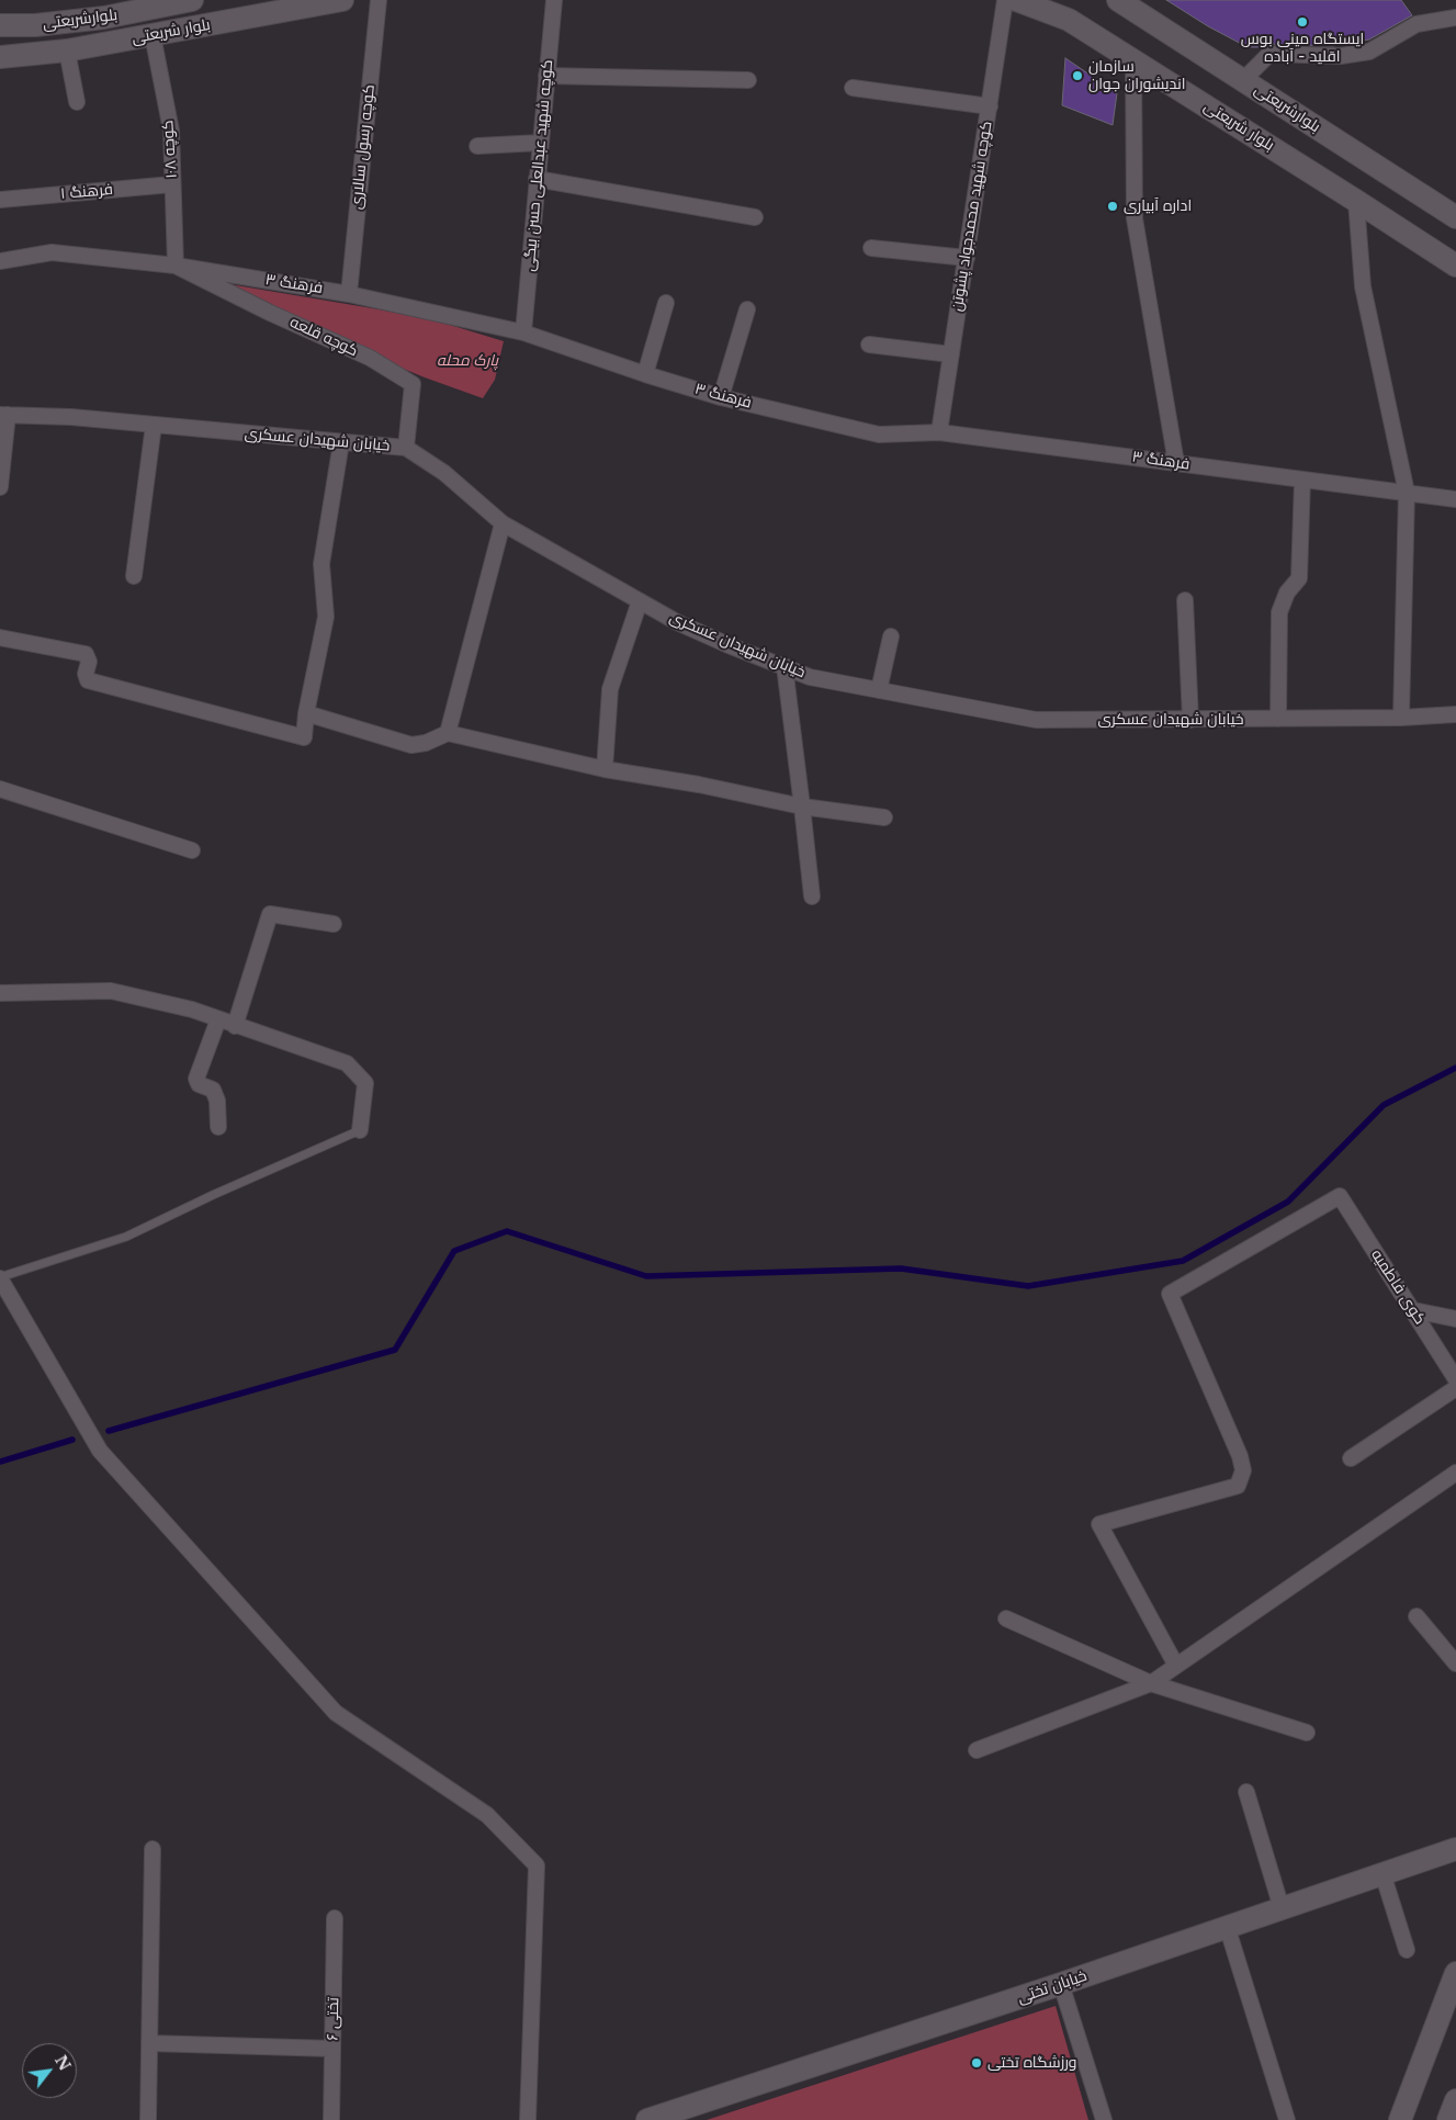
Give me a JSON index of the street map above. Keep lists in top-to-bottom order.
{
  "streets": {
    "main road": ["بلوارشریعتی", "بلوار شریعتی", "خیابان تختی"],
    "street": [
      "کوچه رسول سالاری",
      "کوچه ۱۰۸",
      "کوچه شهید عبدالعلی حسن بیگی",
      "فرهنگ ۱",
      "کوچه شهید محمدجواد پشوتن",
      "فرهنگ ۳",
      "کوچه قلعه",
      "خیابان شهیدان عسکری",
      "کوی فاطمیه",
      "تختی ۶"
    ]
  },
  "crossings": [
    ["بلوار شریعتی", "کوچه ۱۰۸"],
    ["کوچه رسول سالاری", "فرهنگ ۳"],
    ["کوچه ۱۰۸", "فرهنگ ۱"],
    ["کوچه ۱۰۸", "فرهنگ ۳"],
    ["کوچه ۱۰۸", "کوچه قلعه"],
    ["کوچه شهید عبدالعلی حسن بیگی", "فرهنگ ۳"],
    ["کوچه شهید محمدجواد پشوتن", "فرهنگ ۳"],
    ["فرهنگ ۳", "کوچه قلعه"],
    ["کوچه قلعه", "خیابان شهیدان عسکری"]
  ],
  "parks": ["پارک محله"],
  "places": [
    "ایستگاه مینی بوس اقلید - آباده",
    "سازمان اندیشوران جوان",
    "اداره آبیاری",
    "ورزشگاه تختی"
  ],
  "north": "top right"
}
